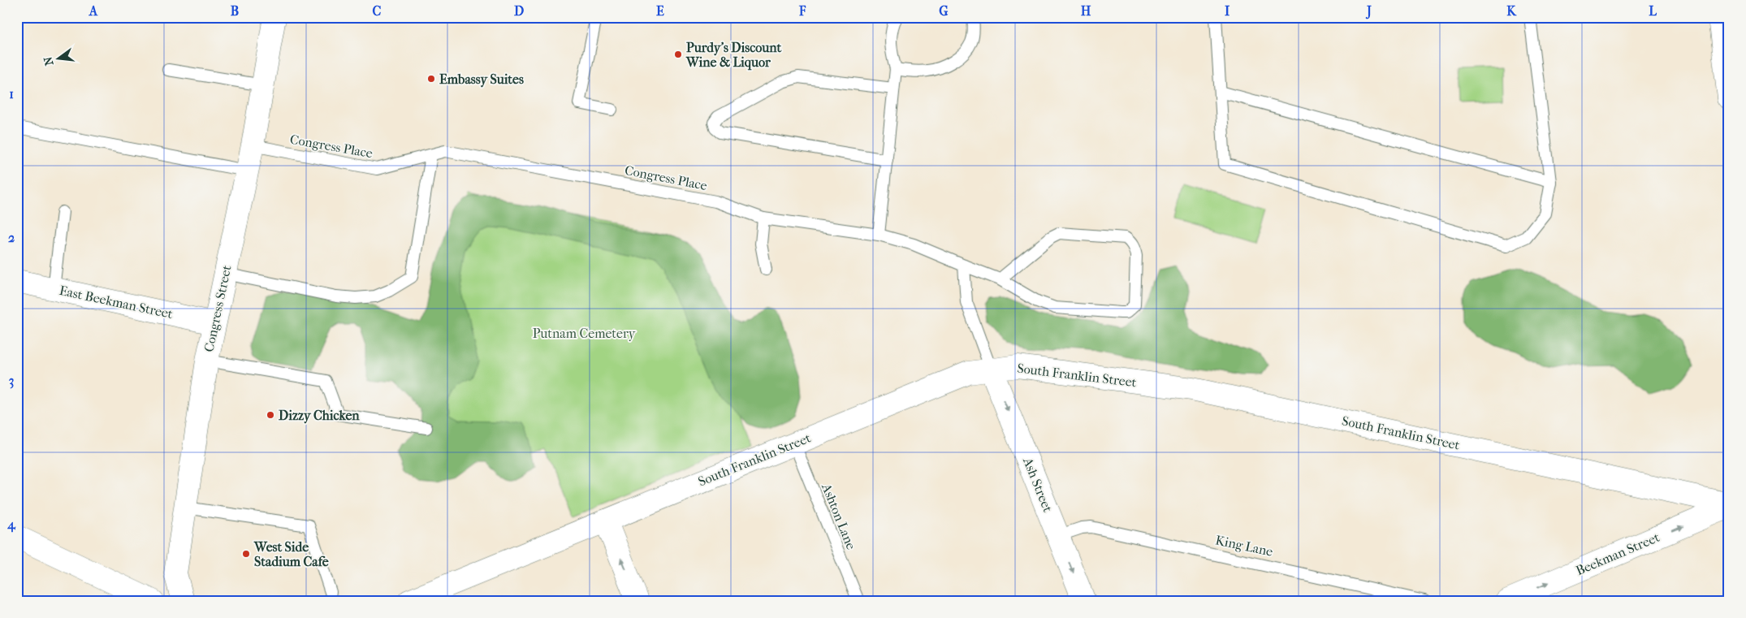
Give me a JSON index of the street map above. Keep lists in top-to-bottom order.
{
  "streets": {
    "street": [
      "East Beekman Street",
      "Congress Street",
      "South Franklin Street",
      "Ash Street",
      "Beekman Street"
    ],
    "lane": ["Congress Place", "Ashton Lane", "King Lane"]
  },
  "crossings": [
    ["Congress Place", "Congress Street"],
    ["East Beekman Street", "Congress Street"],
    ["South Franklin Street", "Ash Street"],
    ["South Franklin Street", "Ashton Lane"],
    ["Ash Street", "King Lane"]
  ],
  "one_way": ["Ash Street", "Beekman Street"],
  "parks": ["Putnam Cemetery"],
  "places": [
    "Purdy's Discount Wine & Liquor",
    "Embassy Suites",
    "Dizzy Chicken",
    "West Side Stadium Cafe"
  ],
  "north": "left",
  "grid": {
    "columns": [
      "A",
      "B",
      "C",
      "D",
      "E",
      "F",
      "G",
      "H",
      "I",
      "J",
      "K",
      "L"
    ],
    "rows": [
      "1",
      "2",
      "3",
      "4"
    ]
  }
}
